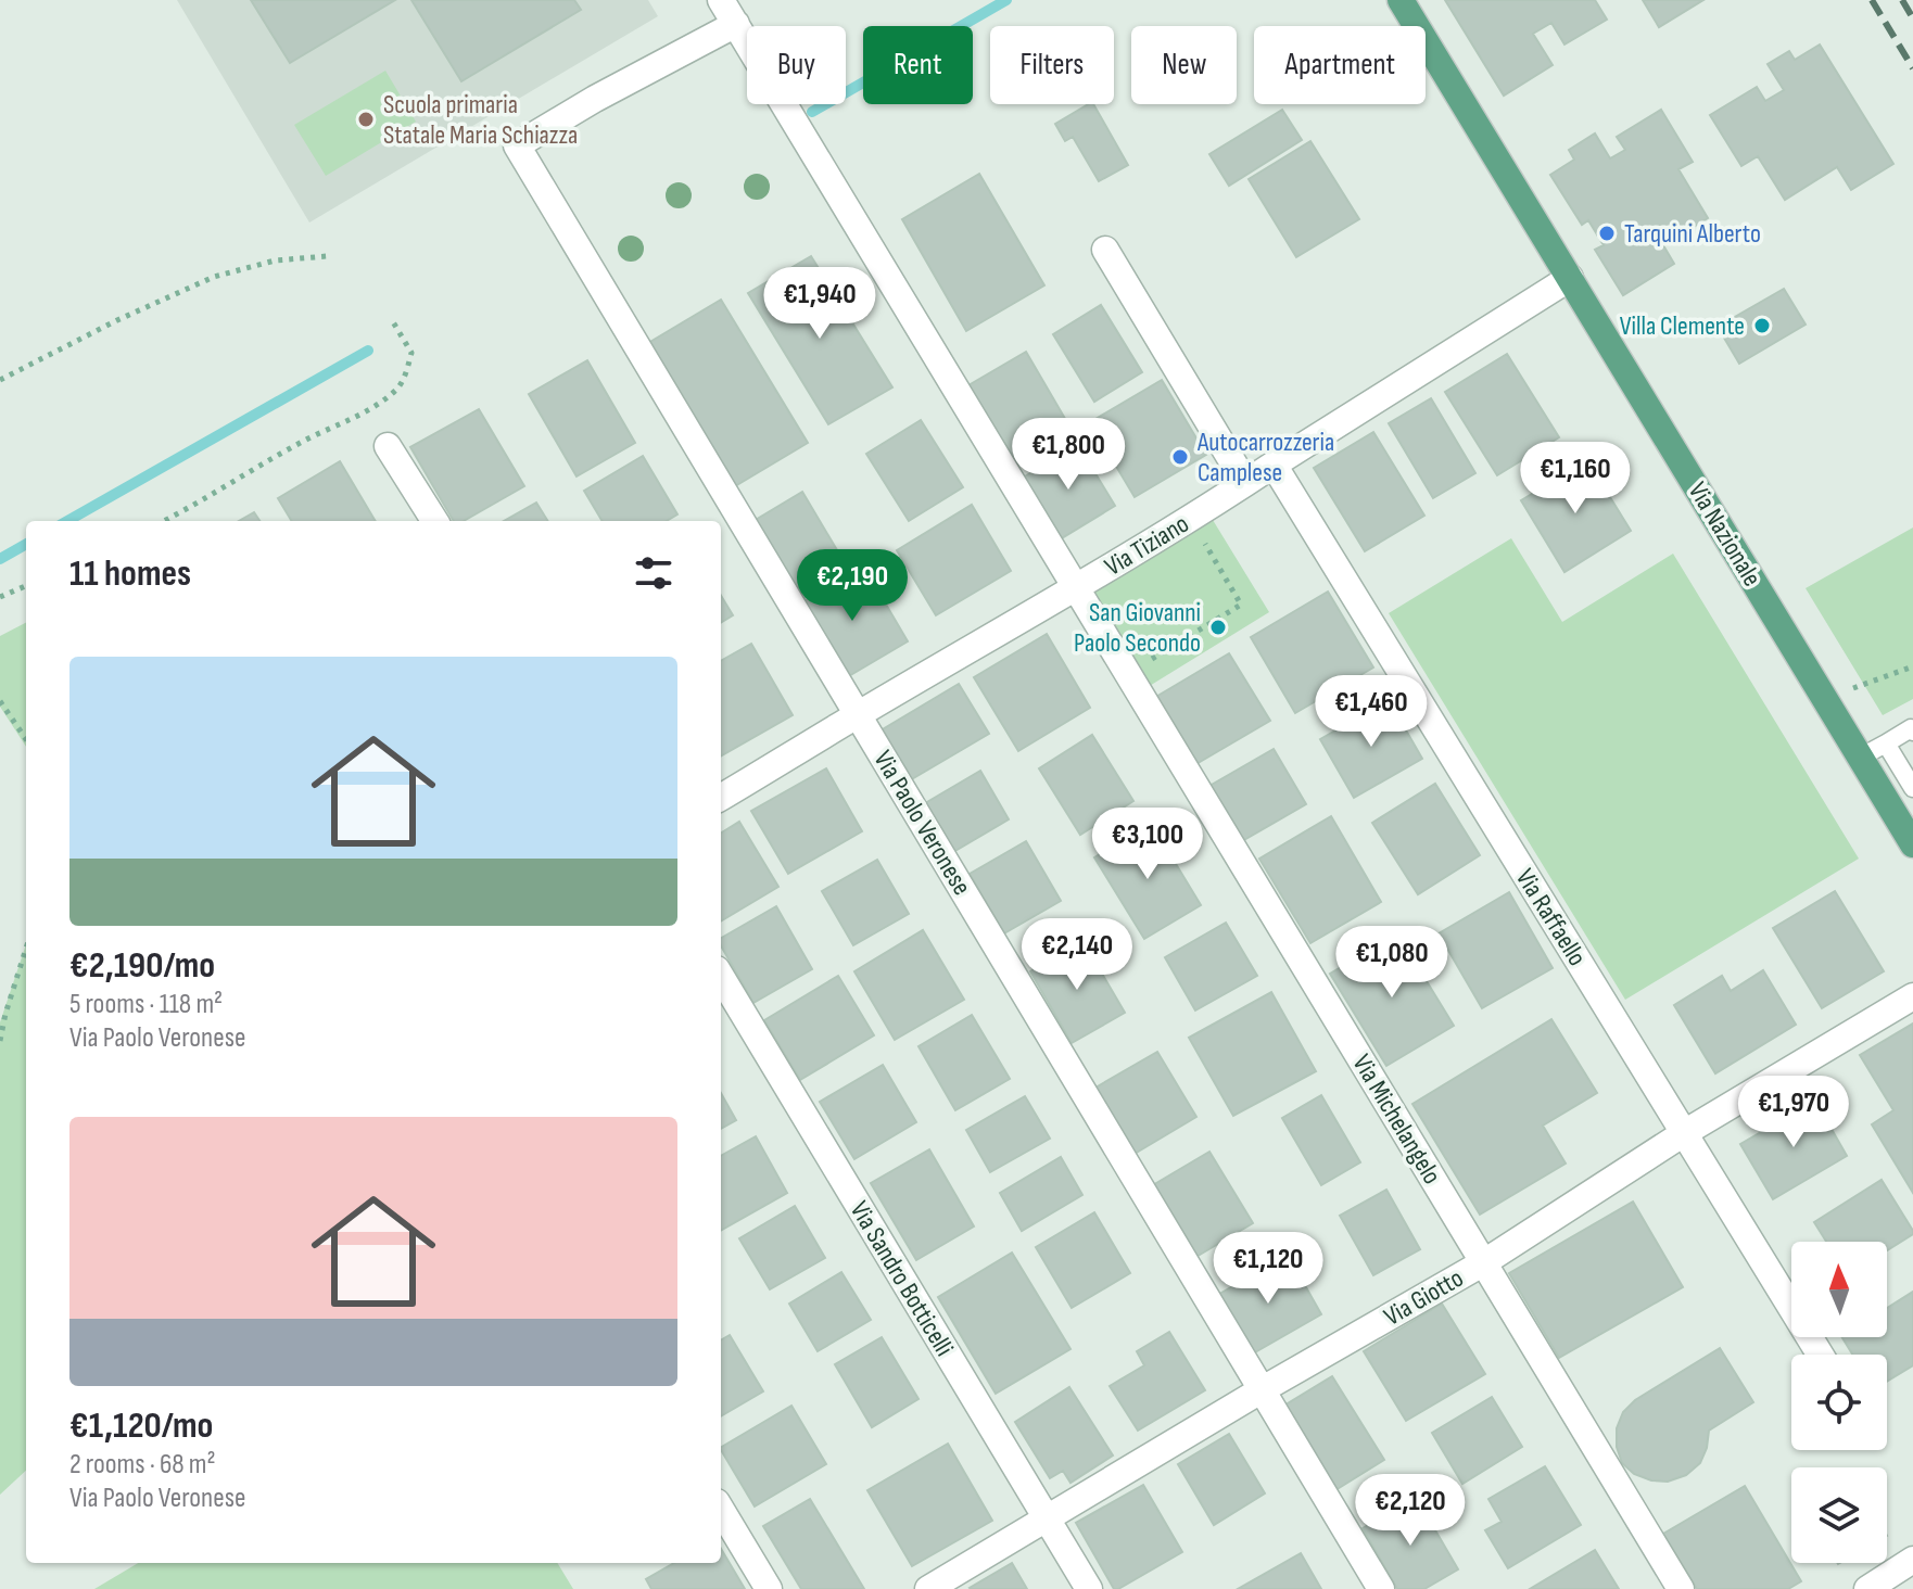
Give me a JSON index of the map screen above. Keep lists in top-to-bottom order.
{
  "streets": {
    "main road": ["Via Nazionale"],
    "street": [
      "Via Tiziano",
      "Via Paolo Veronese",
      "Via Raffaello",
      "Via Michelangelo",
      "Via Sandro Botticelli",
      "Via Giotto"
    ]
  },
  "crossings": [
    ["Via Nazionale", "Via Tiziano"],
    ["Via Tiziano", "Via Paolo Veronese"],
    ["Via Tiziano", "Via Raffaello"],
    ["Via Tiziano", "Via Michelangelo"],
    ["Via Paolo Veronese", "Via Michelangelo"],
    ["Via Paolo Veronese", "Via Giotto"],
    ["Via Raffaello", "Via Giotto"],
    ["Via Michelangelo", "Via Giotto"],
    ["Via Sandro Botticelli", "Via Giotto"]
  ],
  "places": [
    "Scuola primaria Statale Maria Schiazza",
    "Tarquini Alberto",
    "Villa Clemente",
    "Autocarrozzeria Camplese",
    "San Giovanni Paolo Secondo"
  ],
  "north": "top",
  "page": {
    "chip": [
      "Buy",
      "Rent",
      "Filters",
      "New",
      "Apartment"
    ],
    "price": [
      "€1,940",
      "€1,800",
      "€1,160",
      "€2,190",
      "€1,460",
      "€3,100",
      "€2,140",
      "€1,080",
      "€1,970",
      "€1,120",
      "€2,120"
    ],
    "heading": "11 homes",
    "list": [
      {
        "name": "€2,190/mo",
        "note": "5 rooms · 118 m² · Via Paolo Veronese"
      },
      {
        "name": "€1,120/mo",
        "note": "2 rooms · 68 m² · Via Paolo Veronese"
      }
    ]
  }
}
